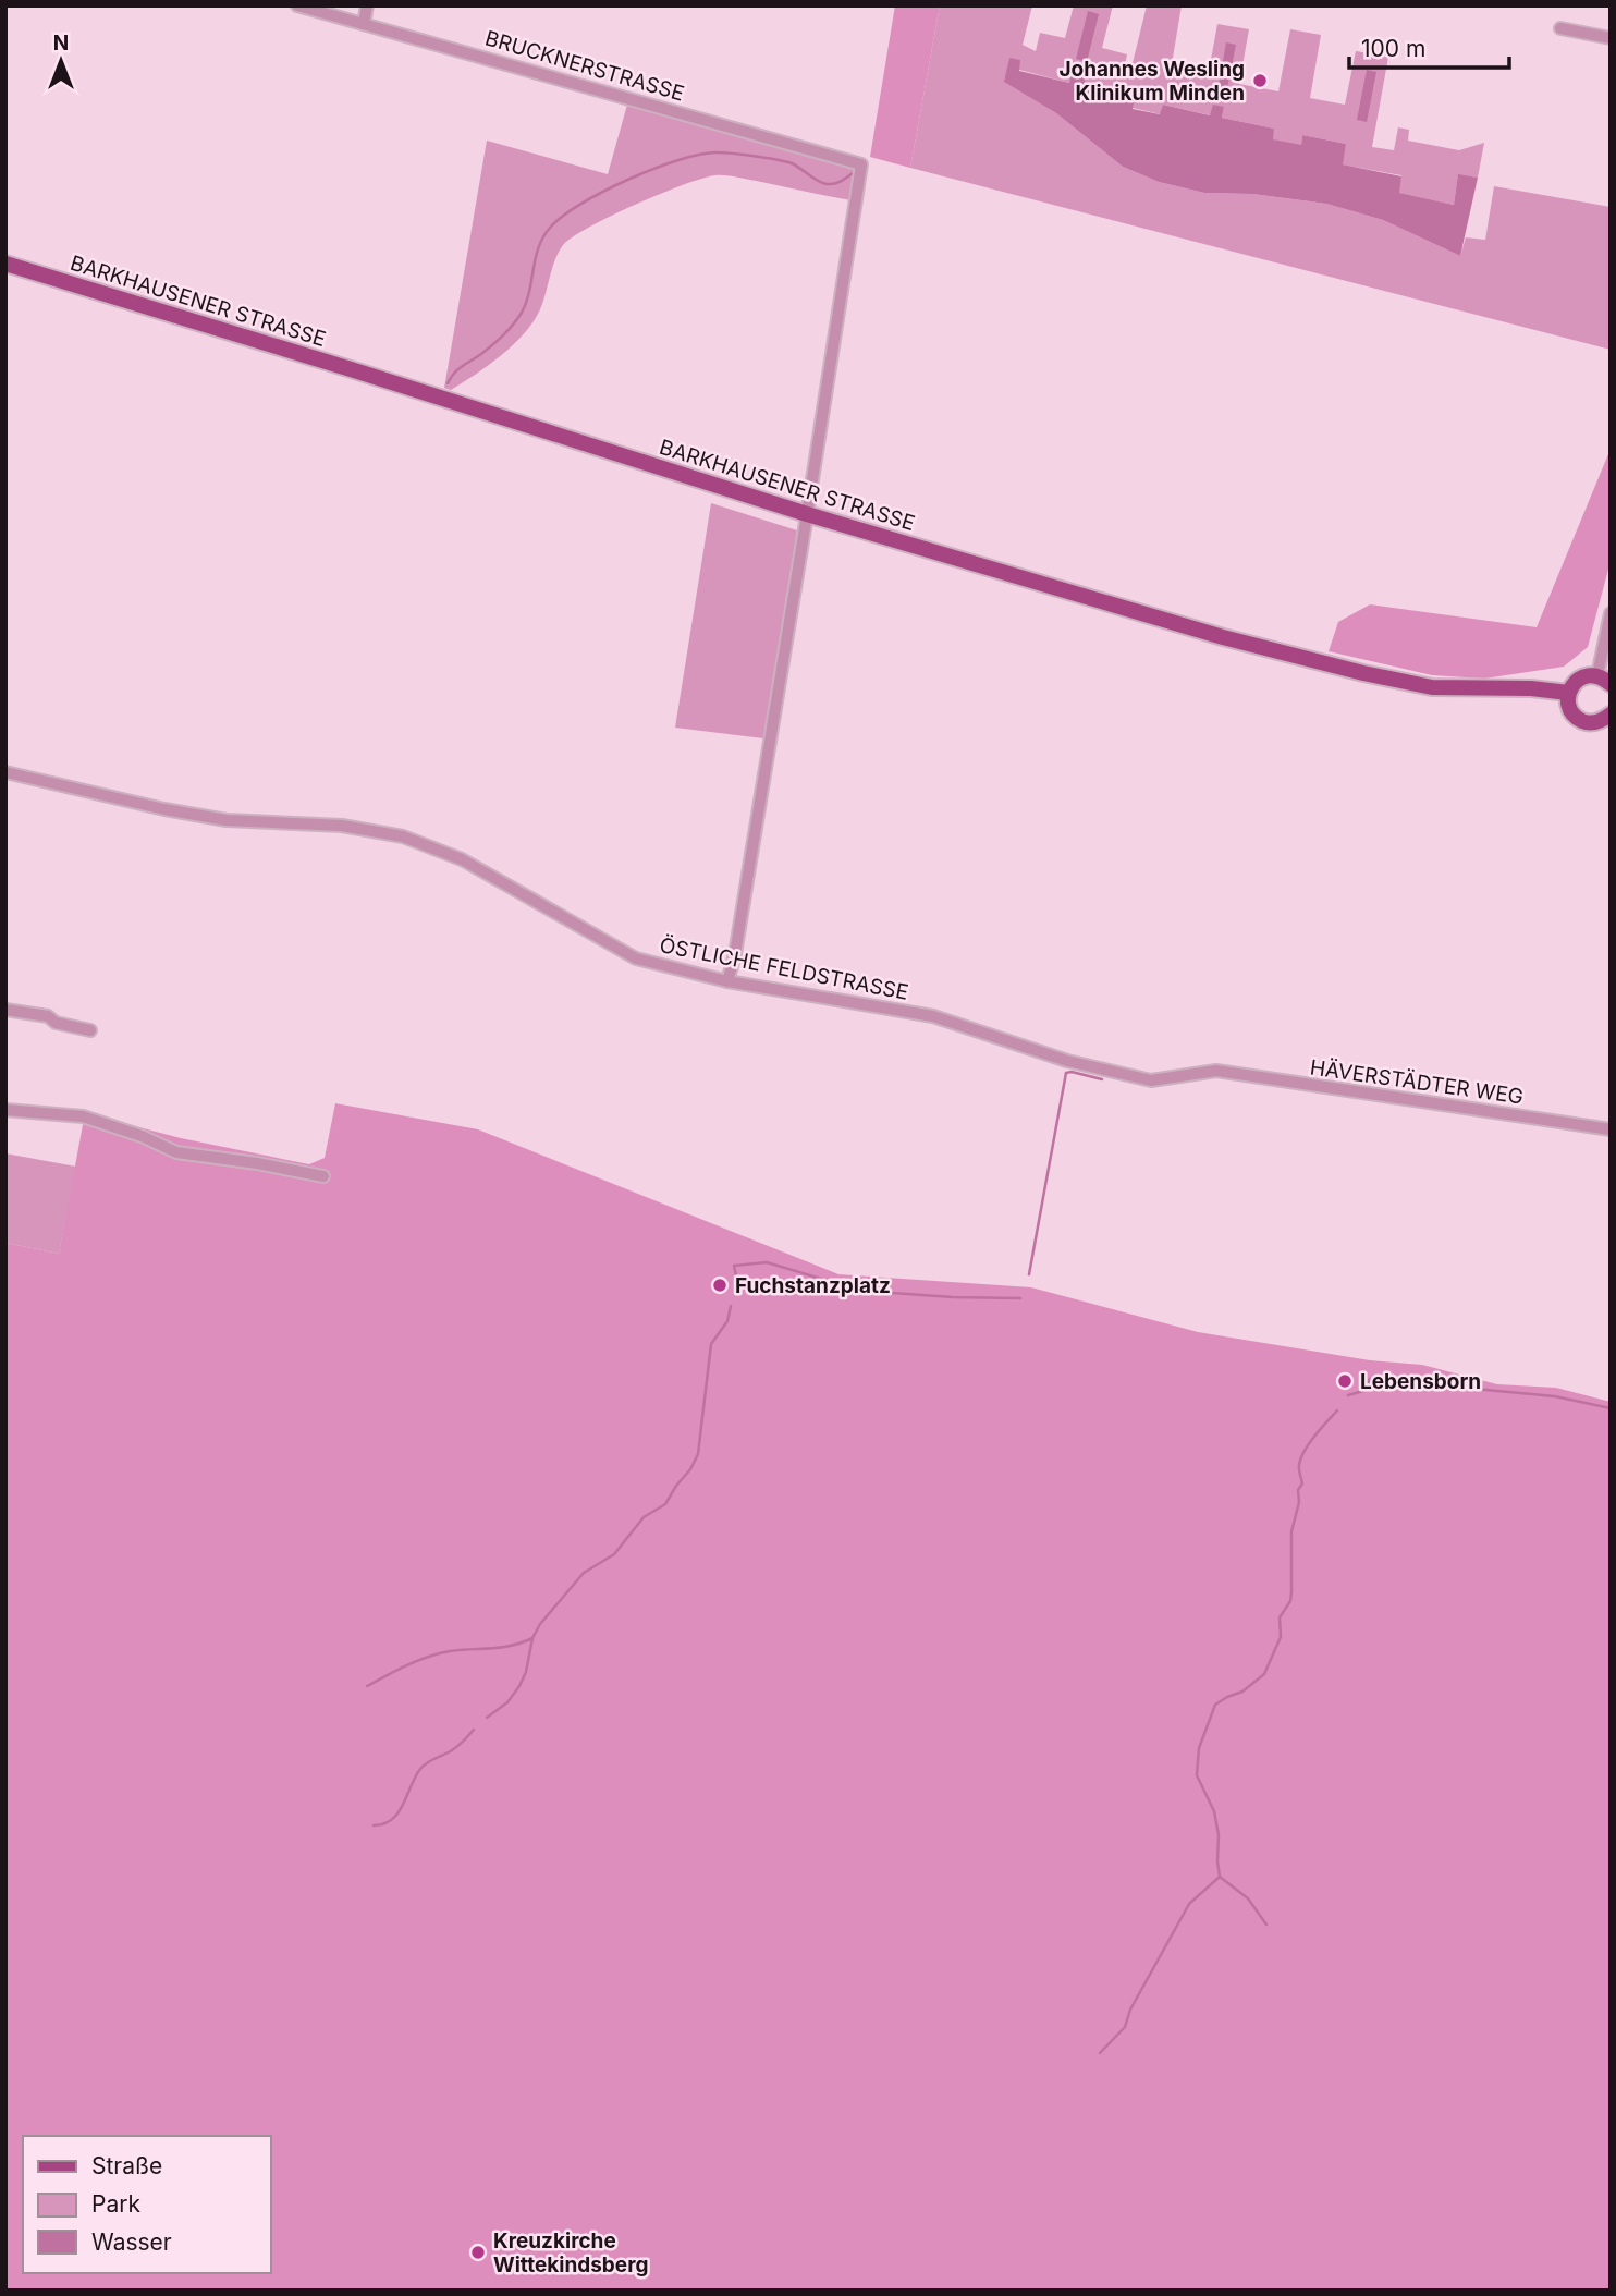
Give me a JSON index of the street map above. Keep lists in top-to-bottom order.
{
  "streets": {
    "main road": ["BARKHAUSENER STRASSE"],
    "street": ["BRUCKNERSTRASSE", "ÖSTLICHE FELDSTRASSE", "HÄVERSTÄDTER WEG"]
  },
  "crossings": [
    ["BRUCKNERSTRASSE", "BARKHAUSENER STRASSE"],
    ["ÖSTLICHE FELDSTRASSE", "HÄVERSTÄDTER WEG"]
  ],
  "places": [
    "Johannes Wesling Klinikum Minden",
    "Fuchstanzplatz",
    "Lebensborn",
    "Kreuzkirche Wittekindsberg"
  ],
  "legend": ["Straße", "Park", "Wasser"],
  "scale_bar": "100 m",
  "north": "top"
}
